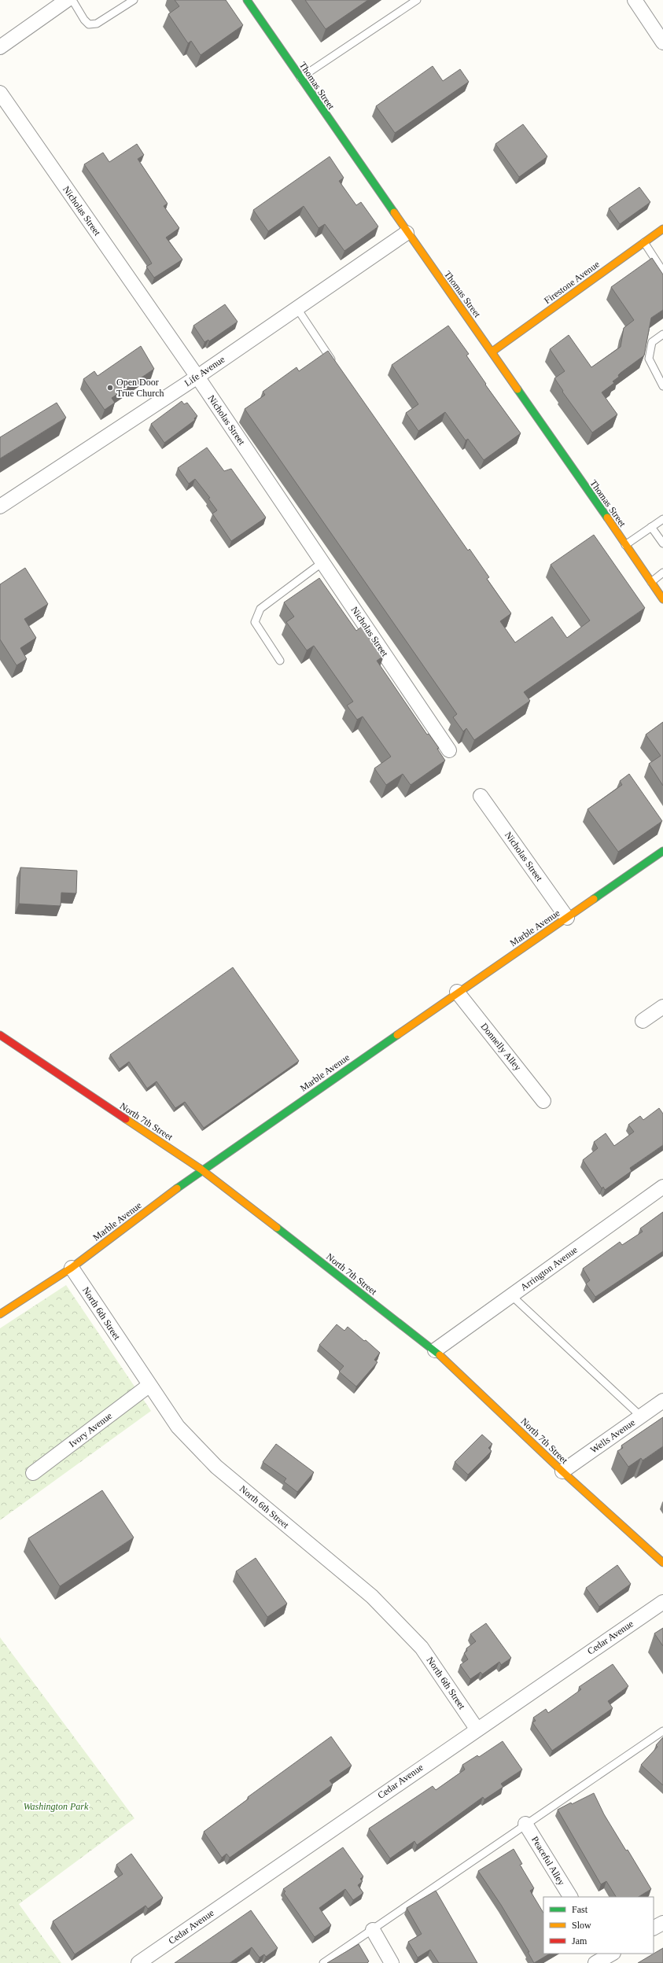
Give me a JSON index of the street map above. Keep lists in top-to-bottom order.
{
  "streets": {
    "street": [
      "Thomas Street",
      "Nicholas Street",
      "Firestone Avenue",
      "Life Avenue",
      "Marble Avenue",
      "Donnelly Alley",
      "North 7th Street",
      "Arrington Avenue",
      "North 6th Street",
      "Ivory Avenue",
      "Wells Avenue",
      "Cedar Avenue",
      "Peaceful Alley"
    ]
  },
  "crossings": [
    ["Thomas Street", "Firestone Avenue"],
    ["Thomas Street", "Life Avenue"],
    ["Nicholas Street", "Life Avenue"],
    ["Nicholas Street", "Marble Avenue"],
    ["Marble Avenue", "Donnelly Alley"],
    ["Marble Avenue", "North 7th Street"],
    ["Marble Avenue", "North 6th Street"],
    ["North 7th Street", "Arrington Avenue"],
    ["North 7th Street", "Wells Avenue"],
    ["North 6th Street", "Ivory Avenue"],
    ["North 6th Street", "Cedar Avenue"]
  ],
  "parks": ["Washington Park"],
  "places": ["Open Door True Church"],
  "legend": ["Fast", "Slow", "Jam"]
}
